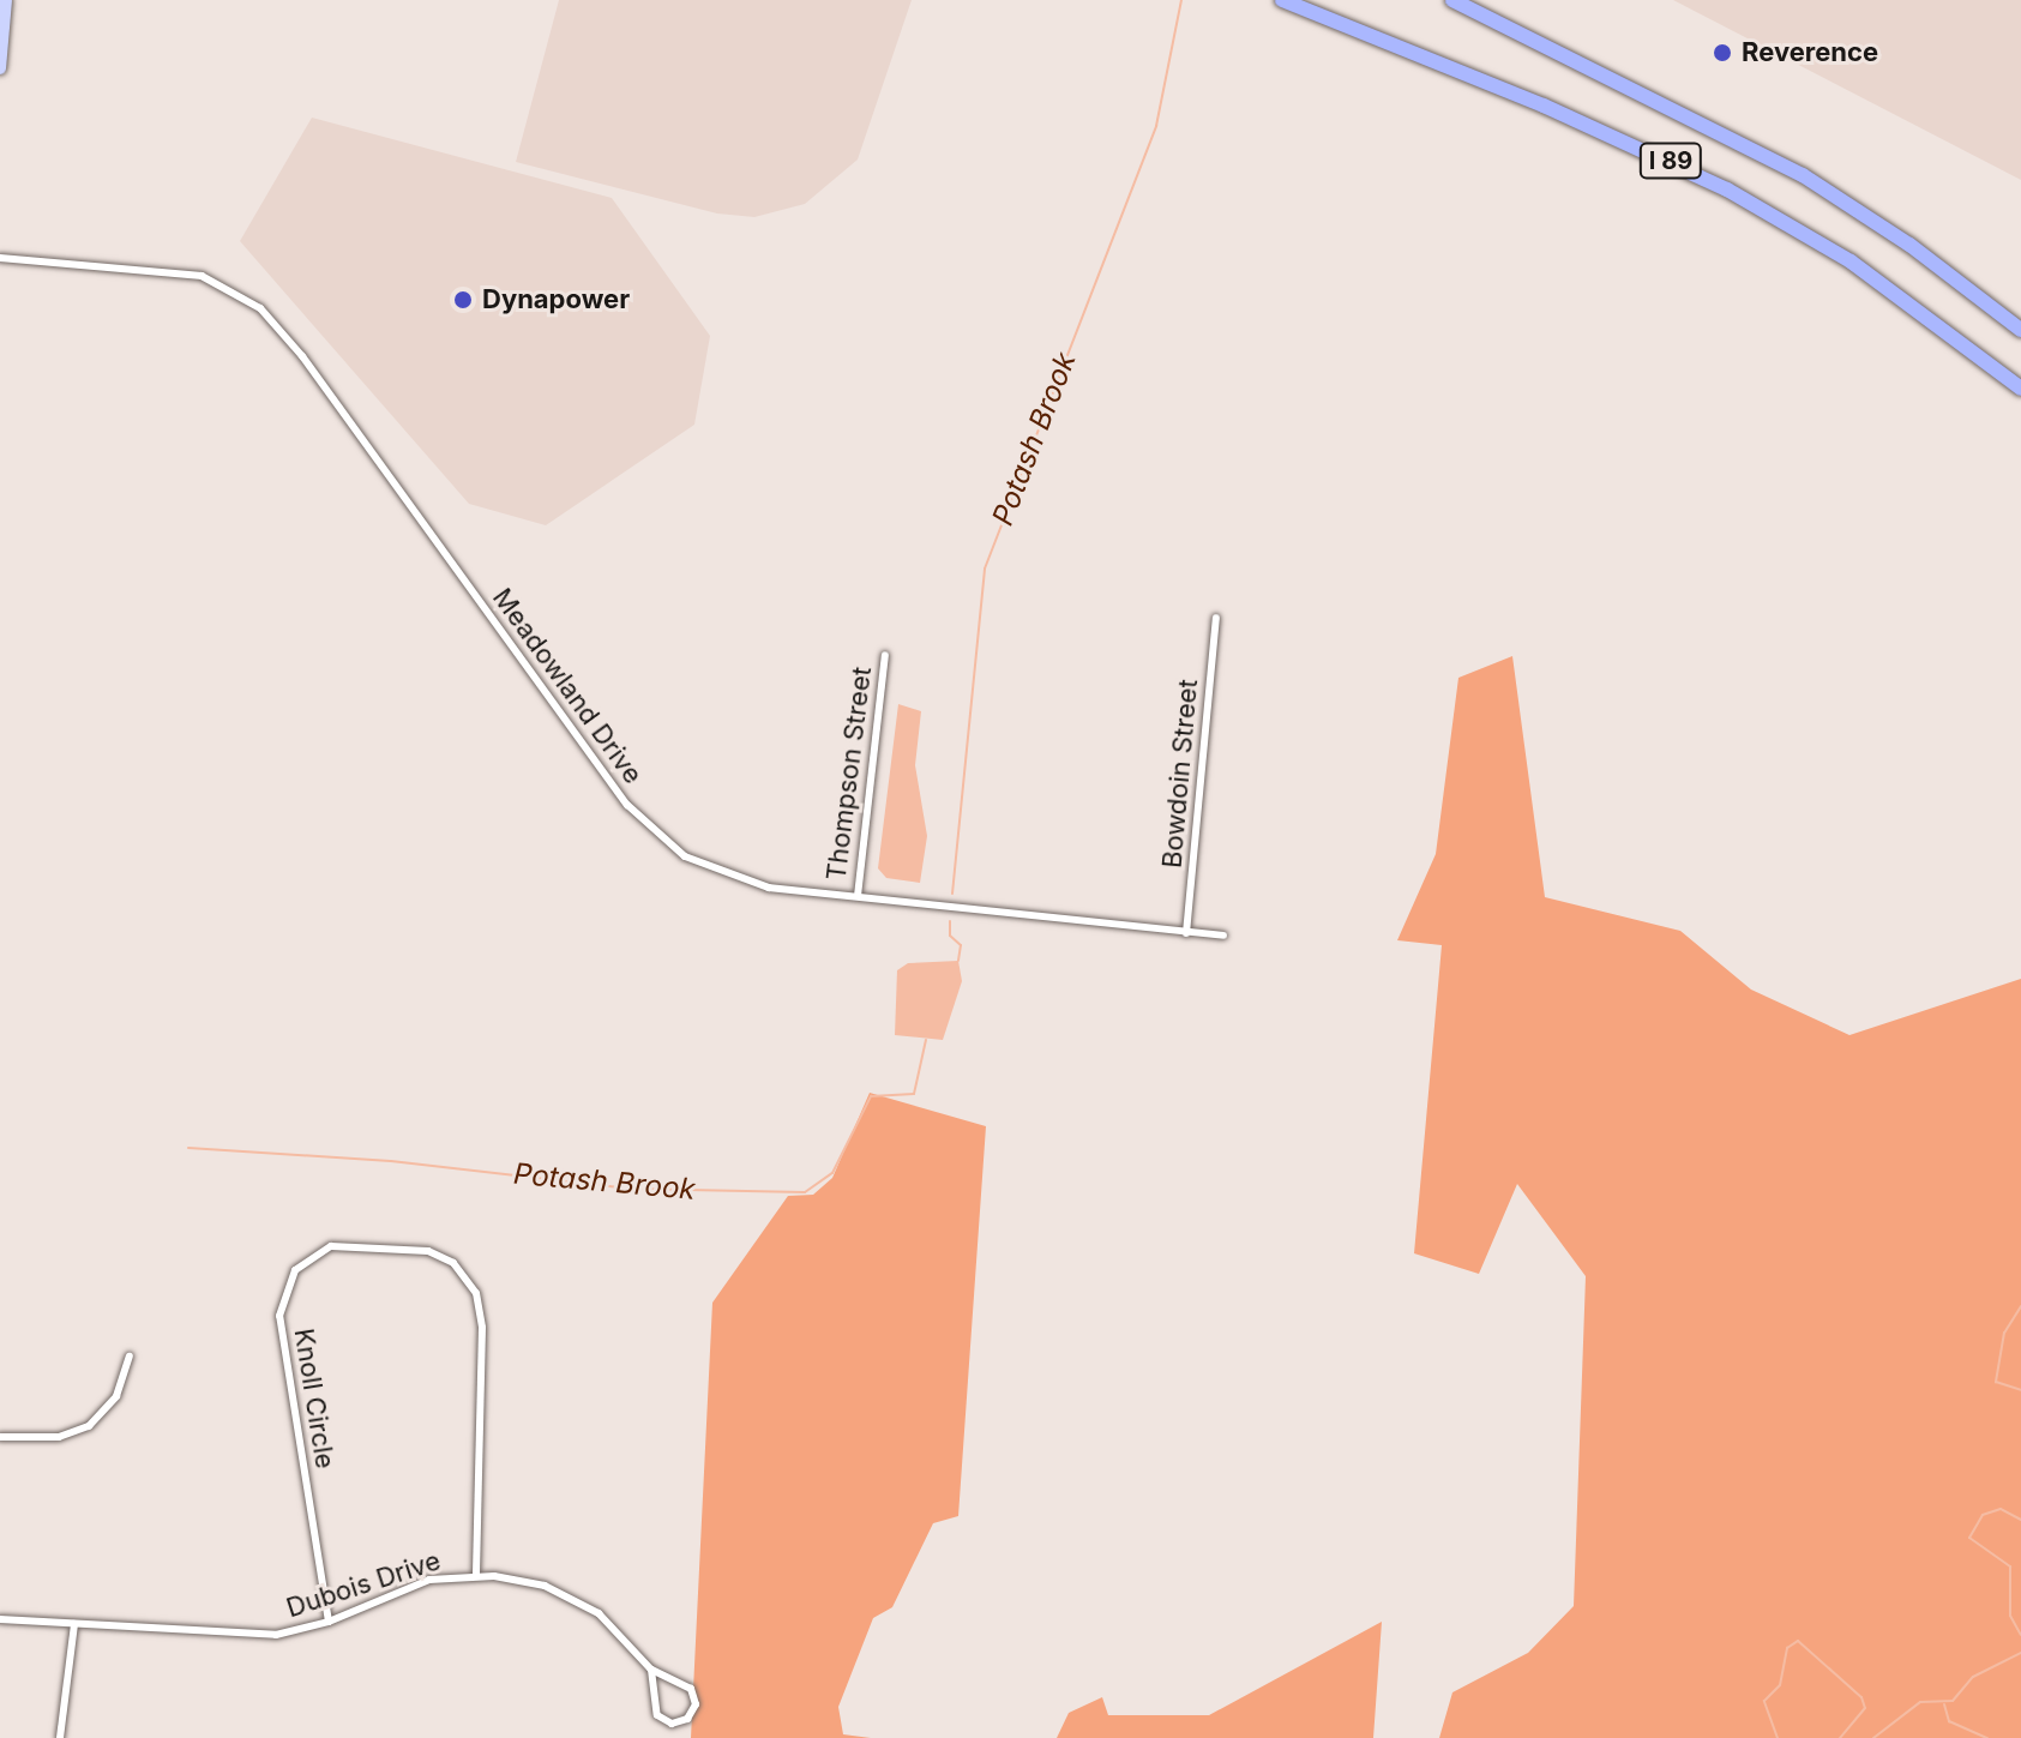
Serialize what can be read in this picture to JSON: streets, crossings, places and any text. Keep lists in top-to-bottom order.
{
  "streets": {
    "highway": ["I 89"],
    "street": [
      "Meadowland Drive",
      "Thompson Street",
      "Bowdoin Street",
      "Knoll Circle",
      "Dubois Drive"
    ]
  },
  "crossings": [
    ["Meadowland Drive", "Thompson Street"],
    ["Meadowland Drive", "Bowdoin Street"],
    ["Knoll Circle", "Dubois Drive"]
  ],
  "water": ["Potash Brook"],
  "places": ["Reverence", "Dynapower"]
}
